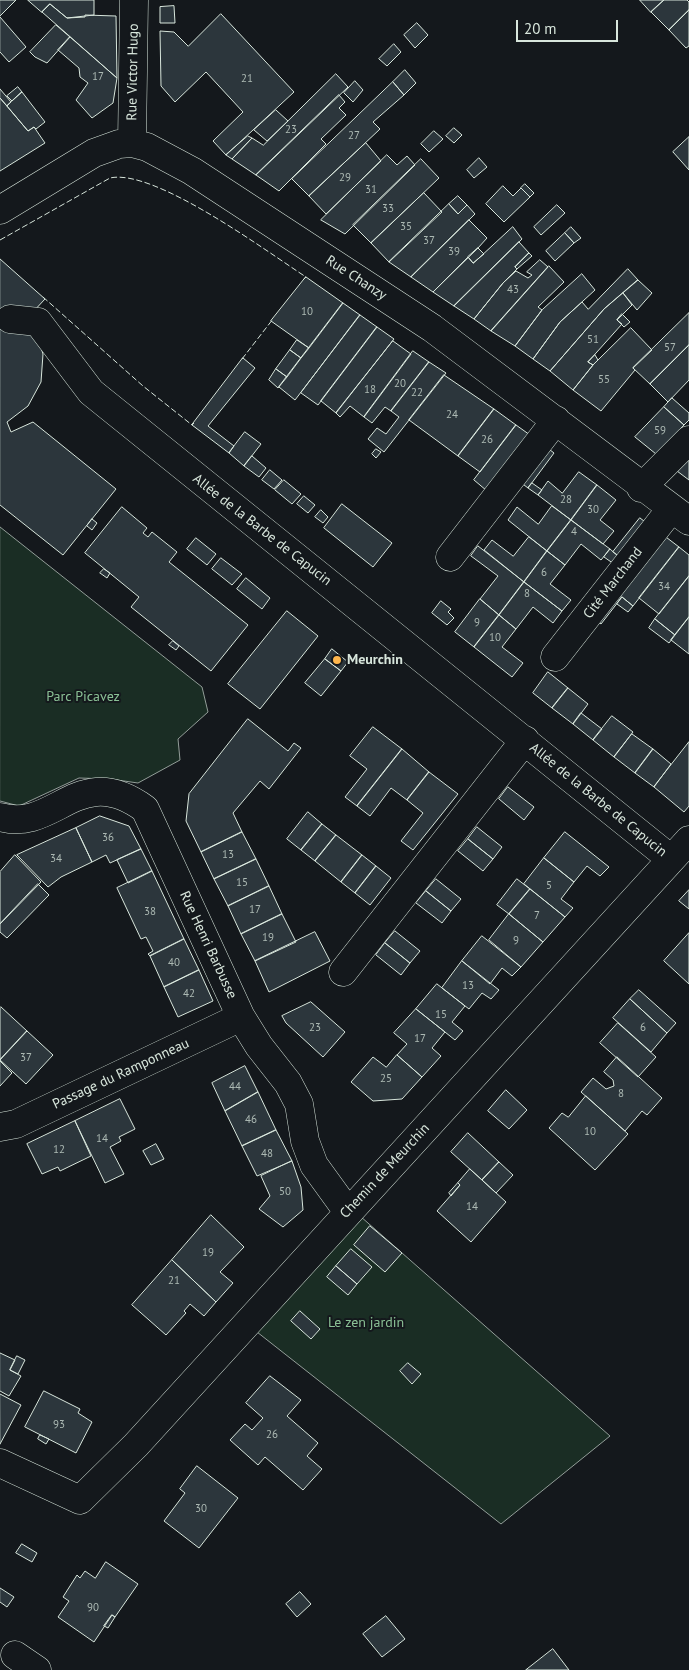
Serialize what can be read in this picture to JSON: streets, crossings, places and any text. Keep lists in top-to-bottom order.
{
  "streets": {
    "street": [
      "Rue Victor Hugo",
      "Rue Chanzy",
      "Allée de la Barbe de Capucin",
      "Cité Marchand",
      "Rue Henri Barbusse",
      "Passage du Ramponneau",
      "Chemin de Meurchin"
    ]
  },
  "crossings": [
    ["Rue Victor Hugo", "Rue Chanzy"],
    ["Rue Chanzy", "Cité Marchand"],
    ["Allée de la Barbe de Capucin", "Chemin de Meurchin"],
    ["Rue Henri Barbusse", "Passage du Ramponneau"],
    ["Rue Henri Barbusse", "Chemin de Meurchin"]
  ],
  "parks": ["Parc Picavez", "Le zen jardin"],
  "places": ["Meurchin"],
  "house_numbers": [
    "17",
    "21",
    "23",
    "27",
    "29",
    "31",
    "33",
    "35",
    "37",
    "39",
    "43",
    "10",
    "51",
    "57",
    "55",
    "20",
    "18",
    "22",
    "24",
    "59",
    "26",
    "28",
    "30",
    "4",
    "6",
    "34",
    "8",
    "9",
    "10",
    "36",
    "13",
    "34",
    "15",
    "5",
    "17",
    "38",
    "7",
    "19",
    "9",
    "40",
    "13",
    "42",
    "15",
    "23",
    "6",
    "17",
    "37",
    "25",
    "44",
    "8",
    "46",
    "10",
    "14",
    "12",
    "48",
    "50",
    "14",
    "19",
    "21",
    "93",
    "26",
    "30",
    "90"
  ],
  "scale_bar": "20 m"
}
